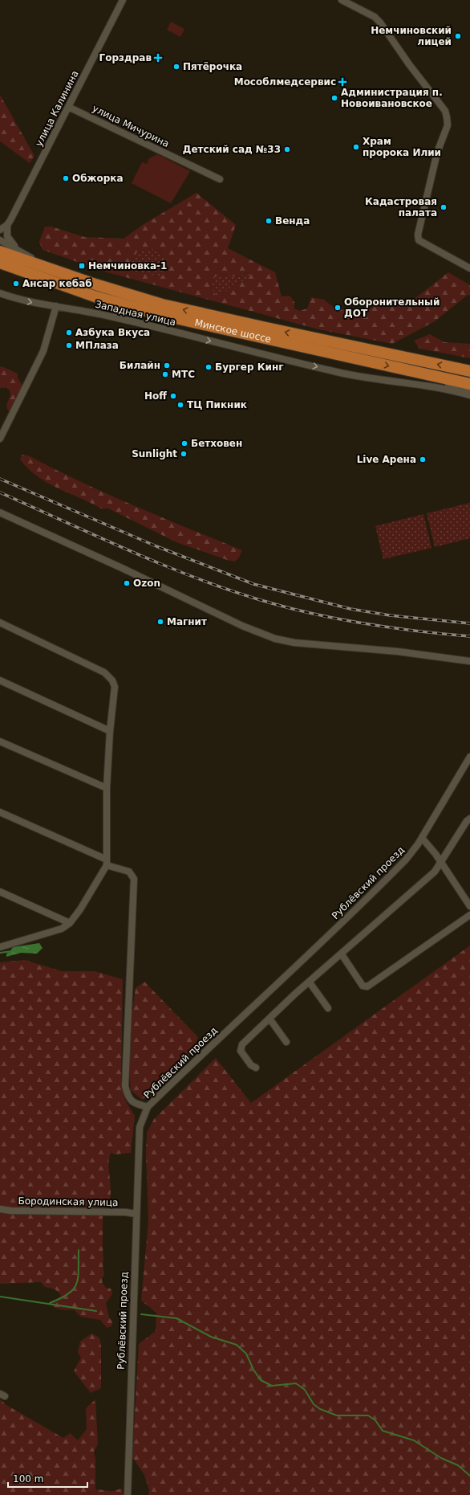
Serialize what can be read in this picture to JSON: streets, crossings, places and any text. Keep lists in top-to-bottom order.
{
  "streets": {
    "highway": ["Минское шоссе"],
    "street": [
      "улица Калинина",
      "улица Мичурина",
      "Западная улица",
      "Рублёвский проезд",
      "Бородинская улица"
    ]
  },
  "crossings": [
    ["улица Калинина", "улица Мичурина"],
    ["Рублёвский проезд", "Бородинская улица"]
  ],
  "one_way": ["Западная улица"],
  "places": {
    "other": [
      "Немчиновский лицей",
      "Пятёрочка",
      "Администрация п. Новоивановское",
      "Храм пророка Илии",
      "Детский сад №33",
      "Обжорка",
      "Кадастровая палата",
      "Венда",
      "Ансар кебаб",
      "Оборонительный ДОТ",
      "Азбука Вкуса",
      "МПлаза",
      "Билайн",
      "Бургер Кинг",
      "МТС",
      "Hoff",
      "ТЦ Пикник",
      "Бетховен",
      "Sunlight",
      "Live Арена",
      "Ozon",
      "Магнит"
    ],
    "health": ["Горздрав", "Мособлмедсервис"],
    "transit": ["Немчиновка-1"]
  },
  "scale_bar": "100 m"
}
